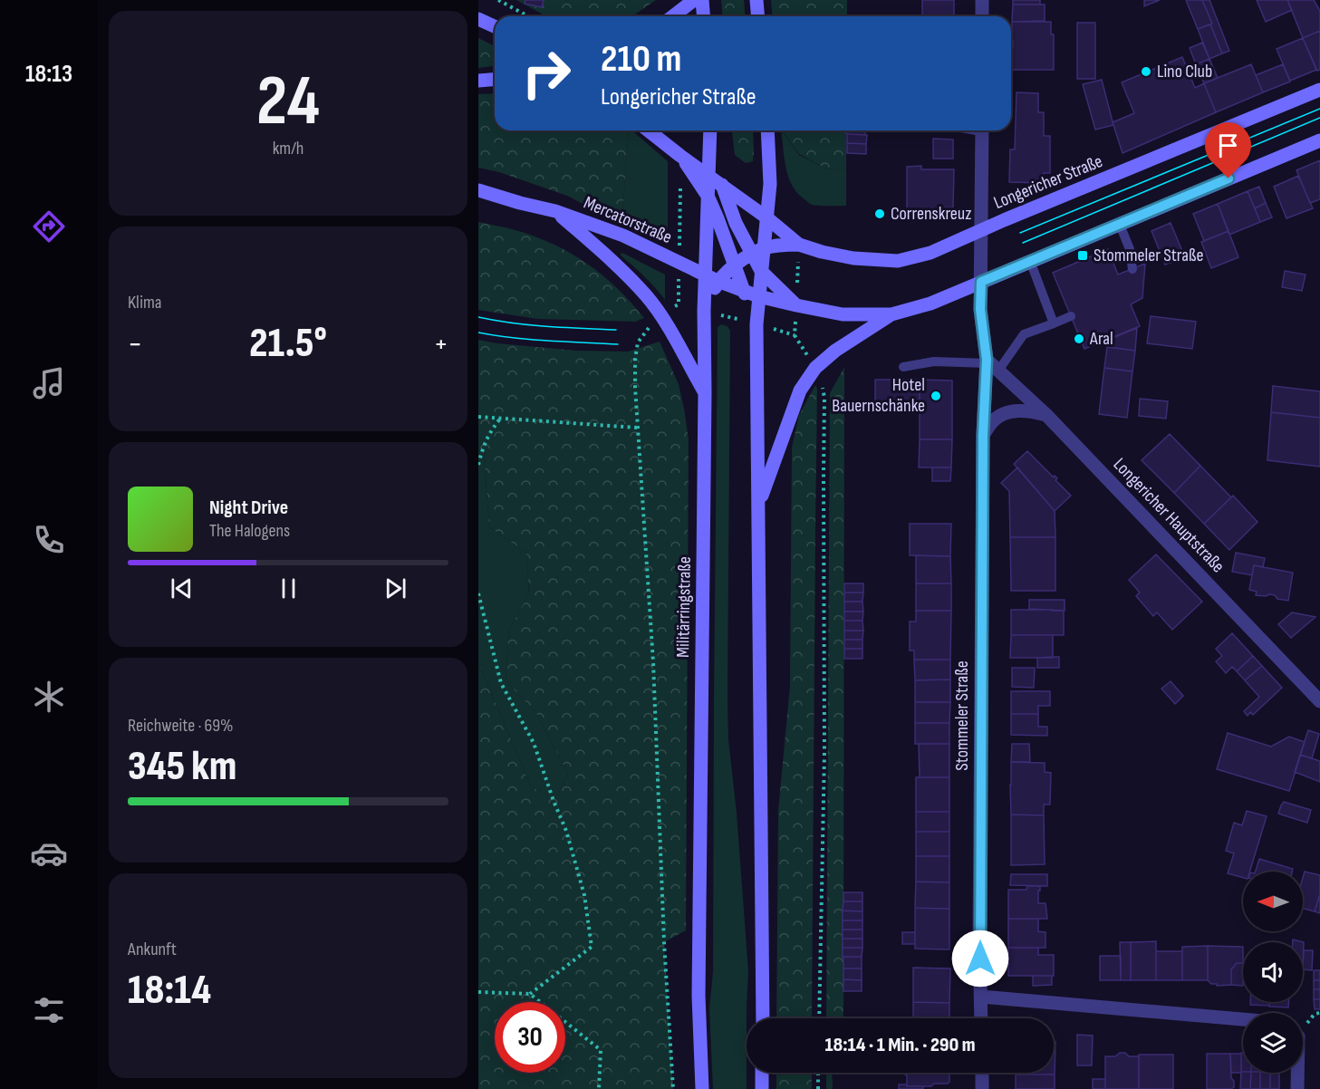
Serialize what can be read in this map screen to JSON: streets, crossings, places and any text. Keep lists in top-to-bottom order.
{
  "streets": {
    "main road": ["Longericher Straße", "Mercatorstraße", "Militärringstraße"],
    "street": ["Longericher Hauptstraße", "Stommeler Straße"]
  },
  "crossings": [
    ["Longericher Straße", "Militärringstraße"],
    ["Longericher Straße", "Stommeler Straße"],
    ["Mercatorstraße", "Militärringstraße"],
    ["Longericher Hauptstraße", "Stommeler Straße"]
  ],
  "places": {
    "other": [
      "Lino Club",
      "Correnskreuz",
      "Aral",
      "Hotel Bauernschänke"
    ],
    "transit": ["Stommeler Straße"]
  },
  "north": "left",
  "page": {
    "tabs": "18:13",
    "tile": [
      ["24", "km/h"],
      "Klima",
      ["Reichweite · 69%", "345 km"],
      ["Ankunft", "18:14"]
    ],
    "turn": ["210 m", "Longericher Straße"],
    "heat": ["−", "21.5°", "+"],
    "song": ["Night Drive", "The Halogens"],
    "limit": "30",
    "trip": "18:14 · 1 Min. · 290 m"
  }
}
